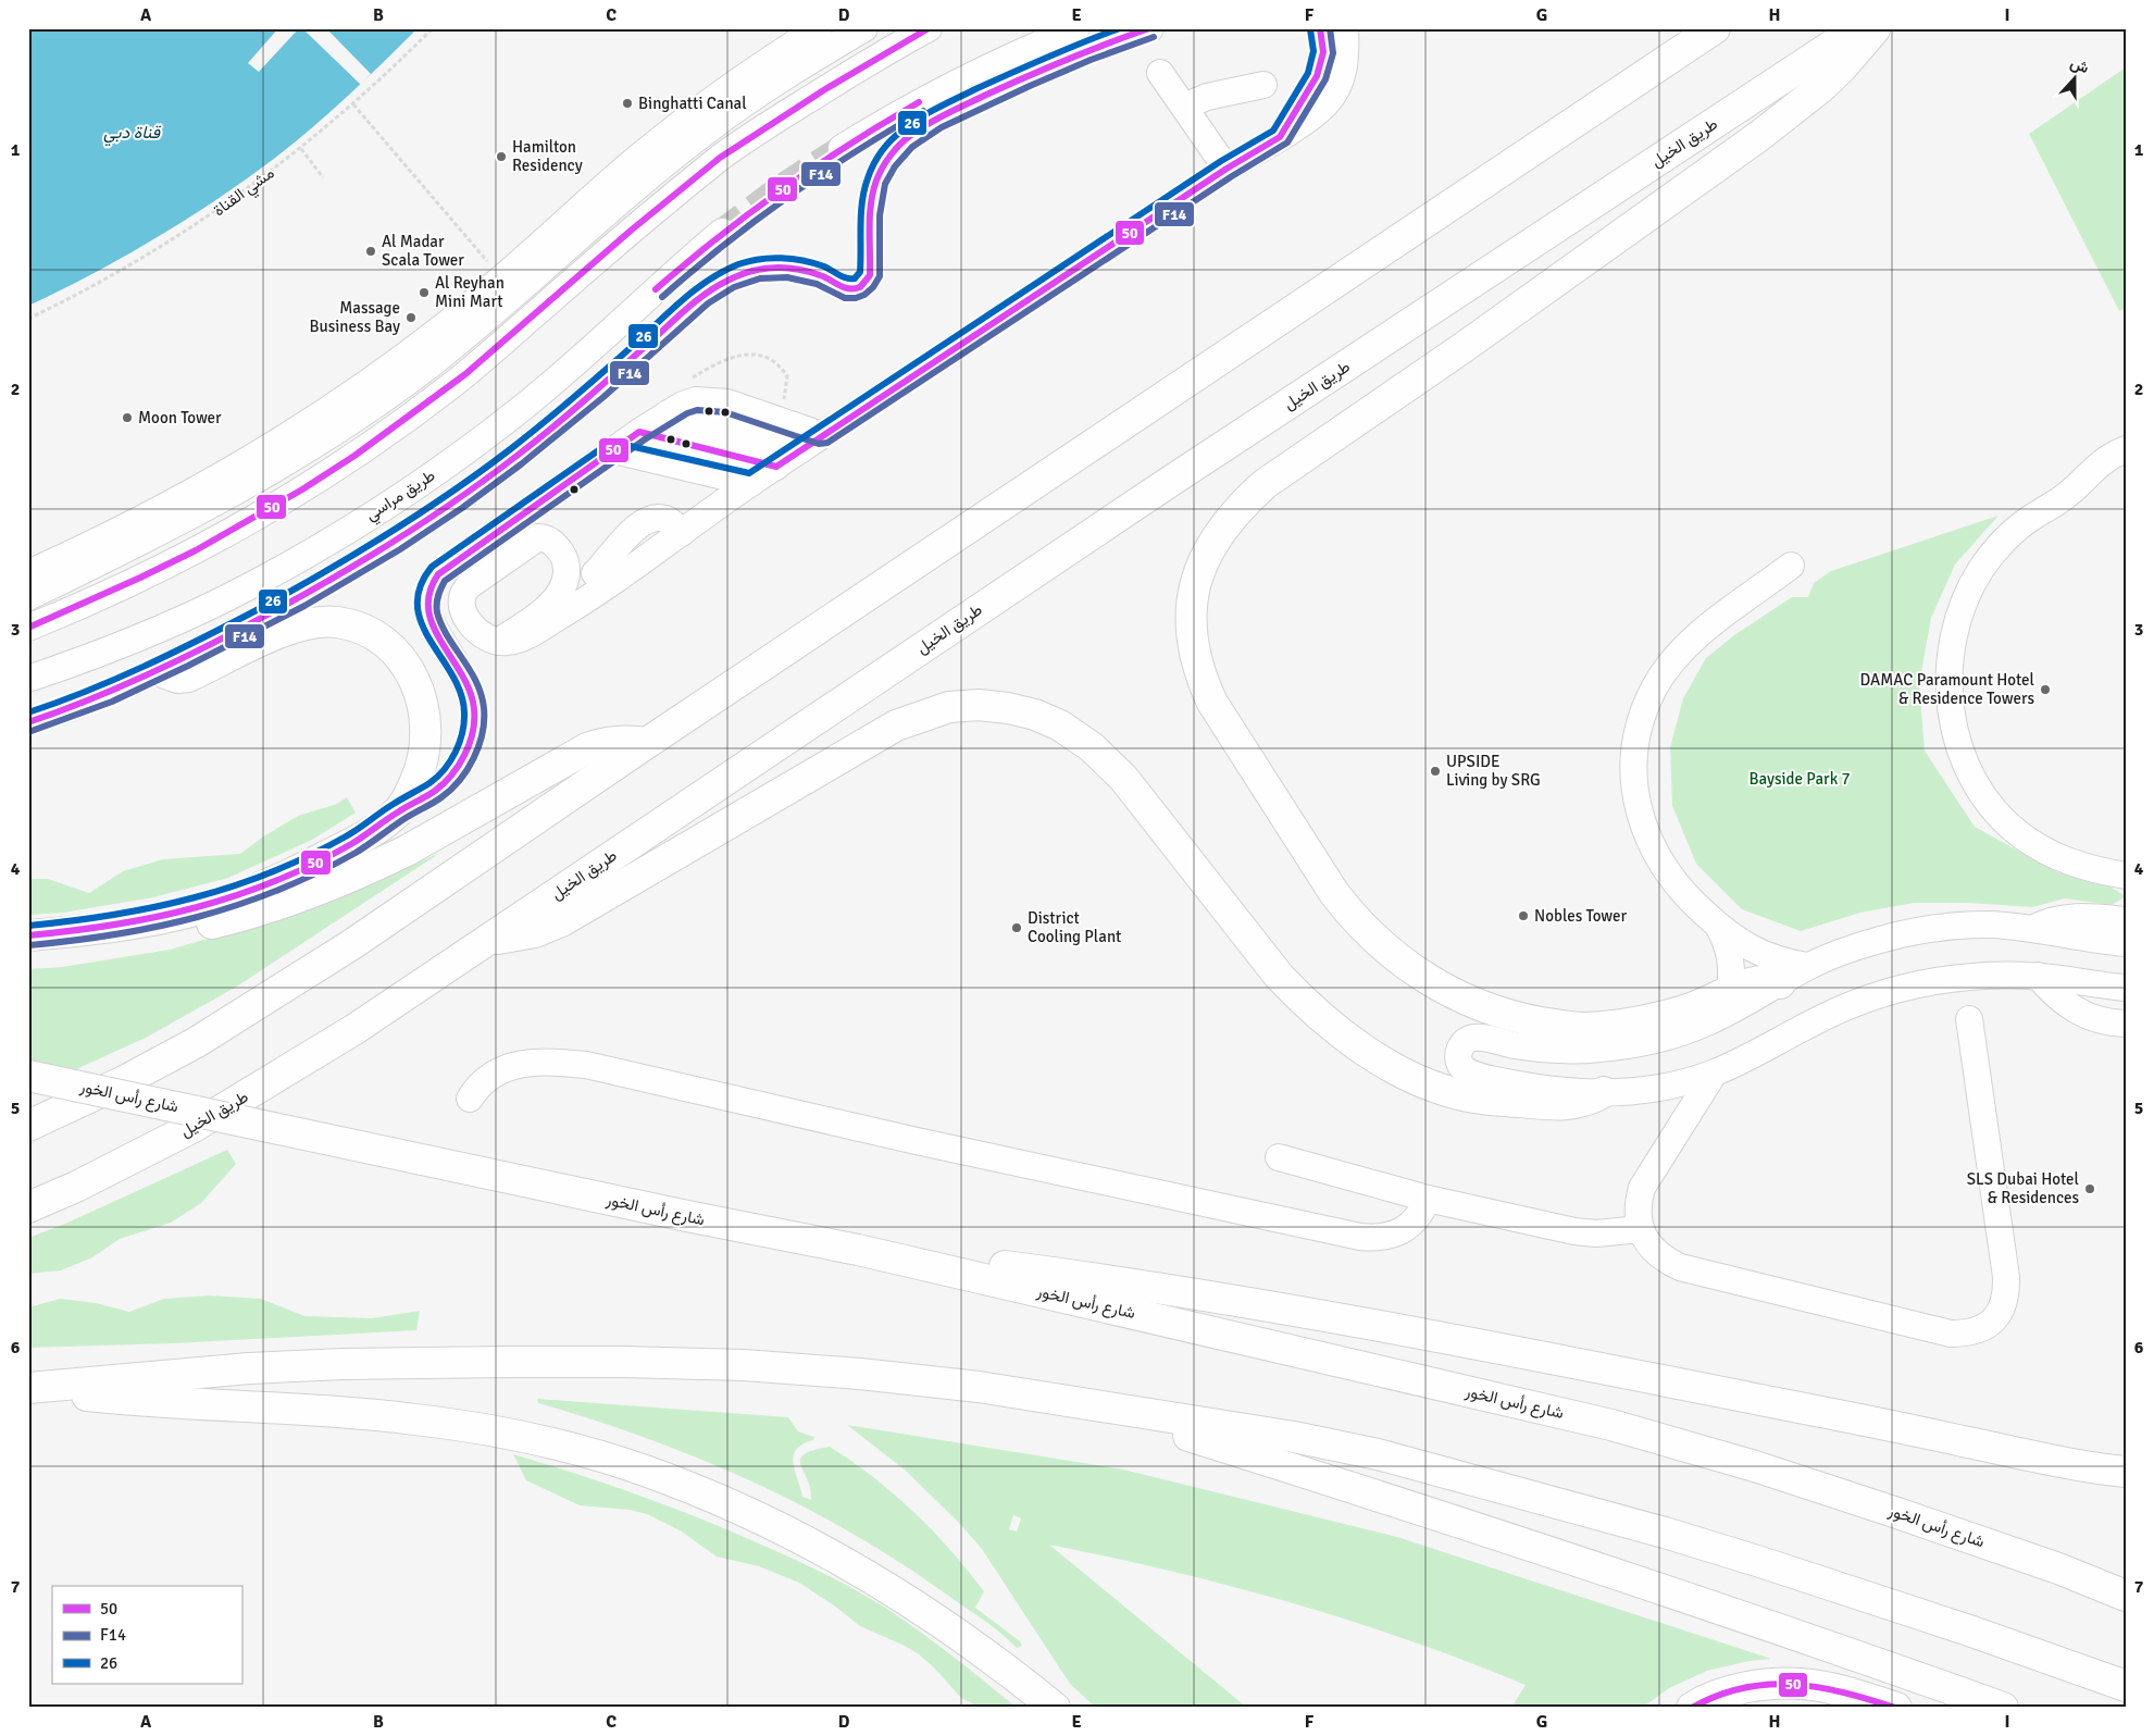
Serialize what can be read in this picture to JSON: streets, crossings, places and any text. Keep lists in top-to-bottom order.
{
  "streets": {
    "highway": ["طريق الخيل", "شارع رأس الخور"],
    "street": ["طريق مراسي"],
    "path": ["مشي القناة"]
  },
  "water": ["قناة دبي"],
  "parks": ["Bayside Park 7"],
  "places": [
    "Binghatti Canal",
    "Hamilton Residency",
    "Al Madar Scala Tower",
    "Al Reyhan Mini Mart",
    "Massage Business Bay",
    "Moon Tower",
    "DAMAC Paramount Hotel & Residence Towers",
    "UPSIDE Living by SRG",
    "Nobles Tower",
    "District Cooling Plant",
    "SLS Dubai Hotel & Residences"
  ],
  "lines": ["transit line 50", "transit line F14", "transit line 26"],
  "legend": ["50", "F14", "26"],
  "north": "top",
  "grid": {
    "columns": [
      "A",
      "B",
      "C",
      "D",
      "E",
      "F",
      "G",
      "H",
      "I"
    ],
    "rows": [
      "1",
      "2",
      "3",
      "4",
      "5",
      "6",
      "7"
    ]
  }
}
